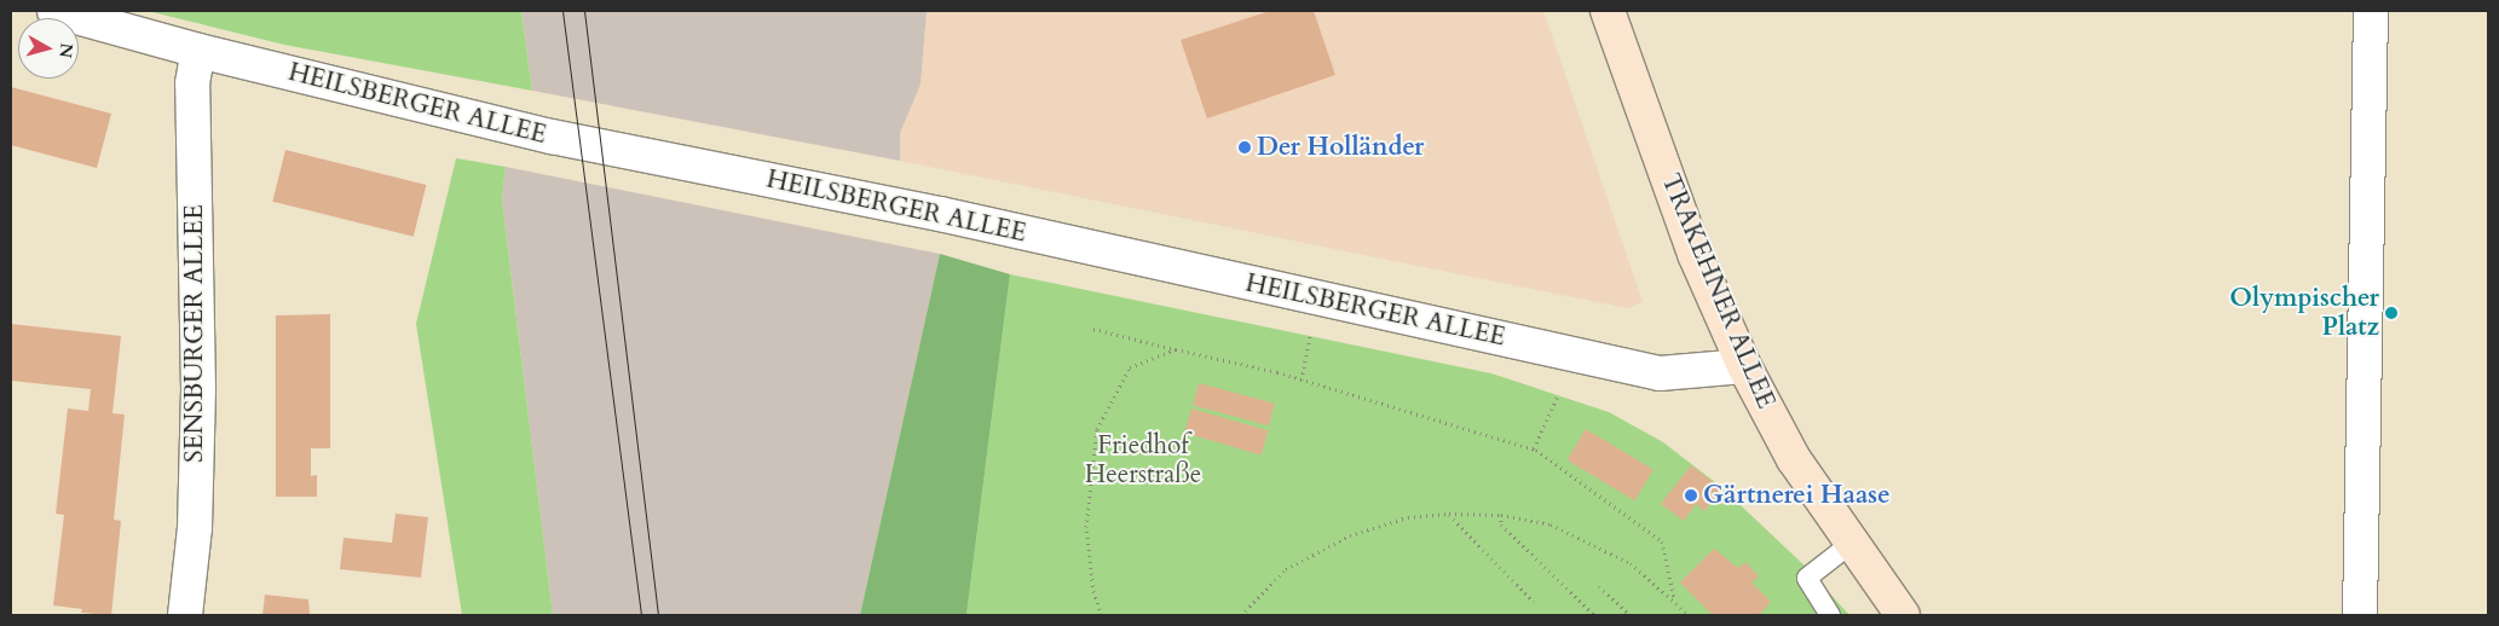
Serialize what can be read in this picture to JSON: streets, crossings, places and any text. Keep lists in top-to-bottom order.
{
  "streets": {
    "main road": ["TRAKEHNER ALLEE"],
    "street": ["HEILSBERGER ALLEE", "SENSBURGER ALLEE"]
  },
  "crossings": [
    ["HEILSBERGER ALLEE", "TRAKEHNER ALLEE"],
    ["HEILSBERGER ALLEE", "SENSBURGER ALLEE"]
  ],
  "parks": ["Friedhof Heerstraße"],
  "places": ["Der Holländer", "Olympischer Platz", "Gärtnerei Haase"],
  "north": "right"
}
